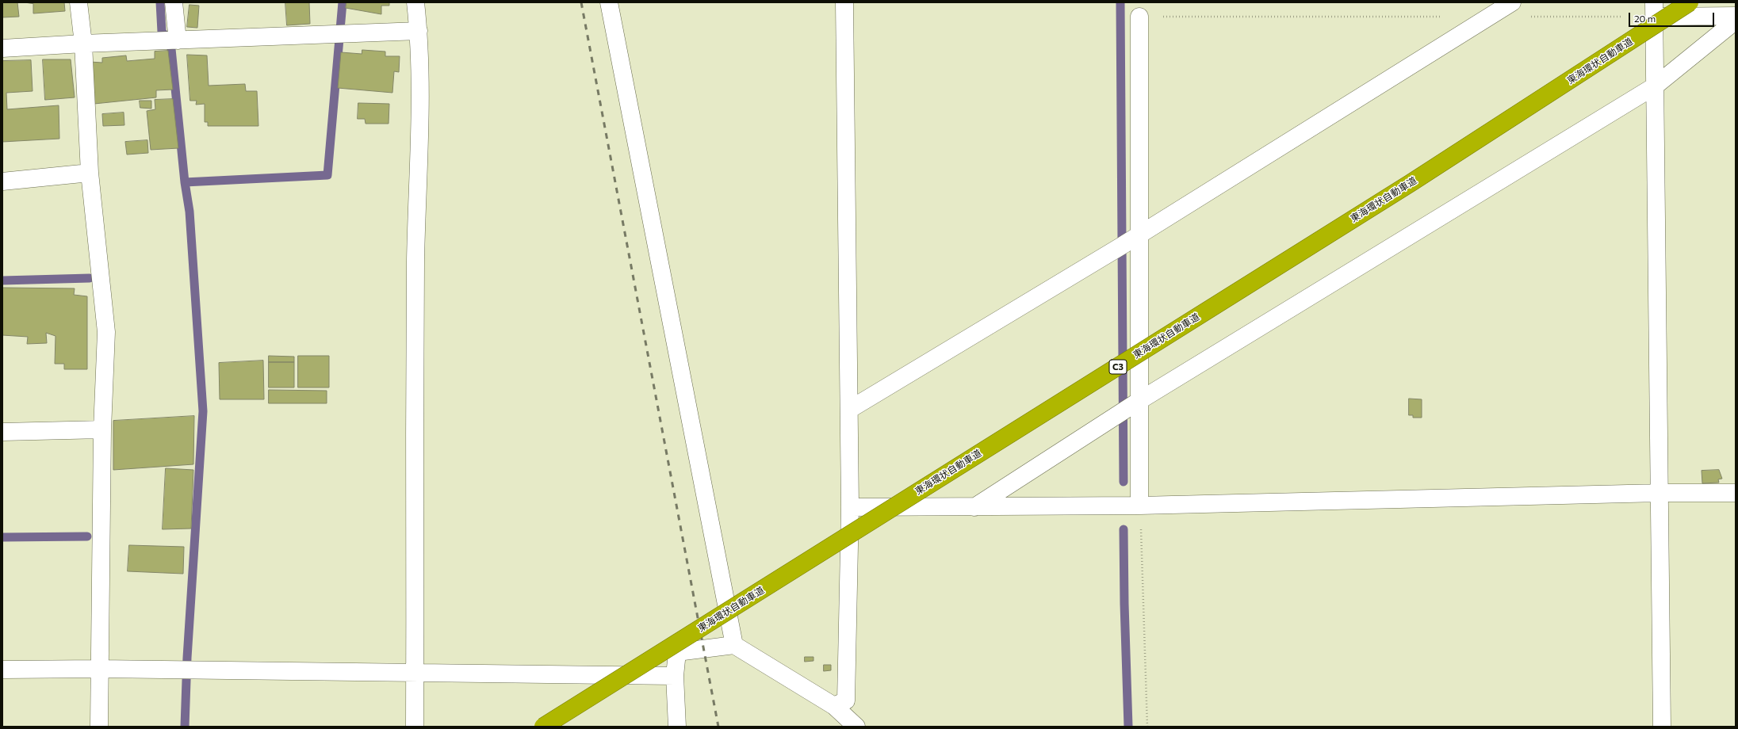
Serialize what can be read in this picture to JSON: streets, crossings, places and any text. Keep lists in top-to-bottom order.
{
  "streets": {
    "highway": ["東海環状自動車道", "C3"]
  },
  "scale_bar": "20 m"
}
